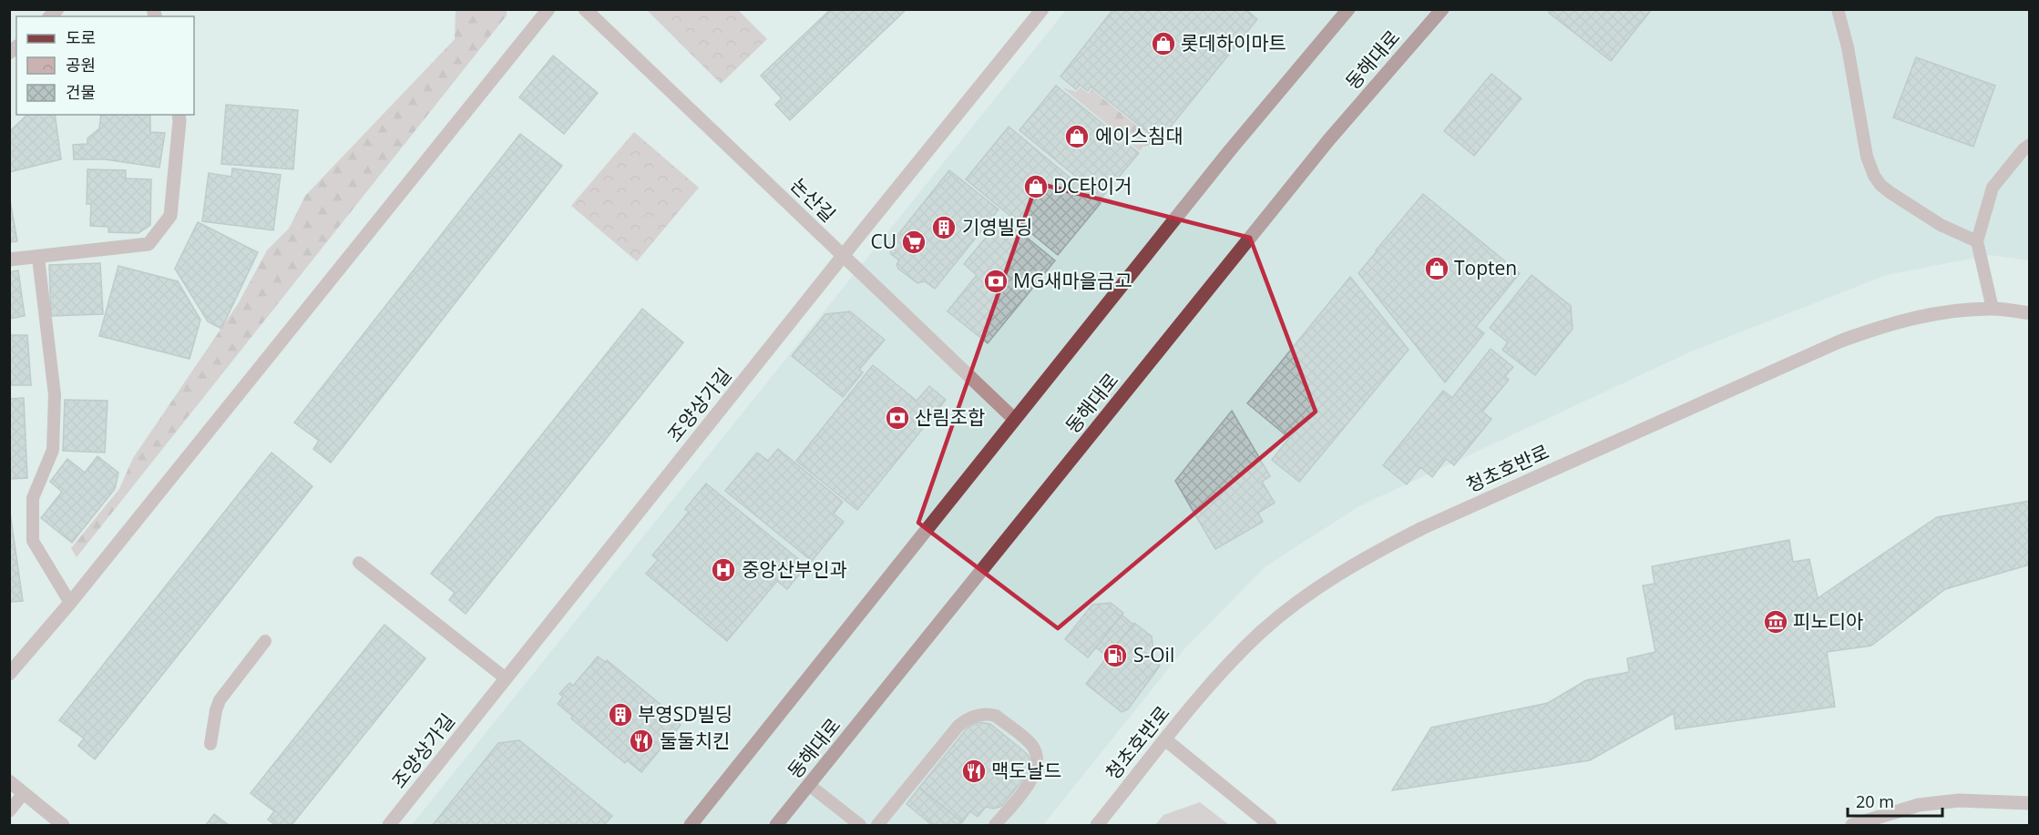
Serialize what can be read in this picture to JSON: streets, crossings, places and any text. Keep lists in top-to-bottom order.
{
  "streets": {
    "main road": ["동해대로"],
    "street": ["논산길", "조양상가길", "청초호반로"]
  },
  "crossings": [
    ["논산길", "조양상가길"]
  ],
  "places": {
    "shop": [
      "롯데하이마트",
      "에이스침대",
      "DC타이거",
      "Topten"
    ],
    "building": ["기영빌딩", "부영SD빌딩"],
    "supermarket": ["CU"],
    "bank": ["MG새마을금고", "산림조합"],
    "hospital": ["중앙산부인과"],
    "museum": ["피노디아"],
    "fuel station": ["S-Oil"],
    "restaurant": ["둘둘치킨", "맥도날드"]
  },
  "legend": ["도로", "공원", "건물"],
  "scale_bar": "20 m"
}
